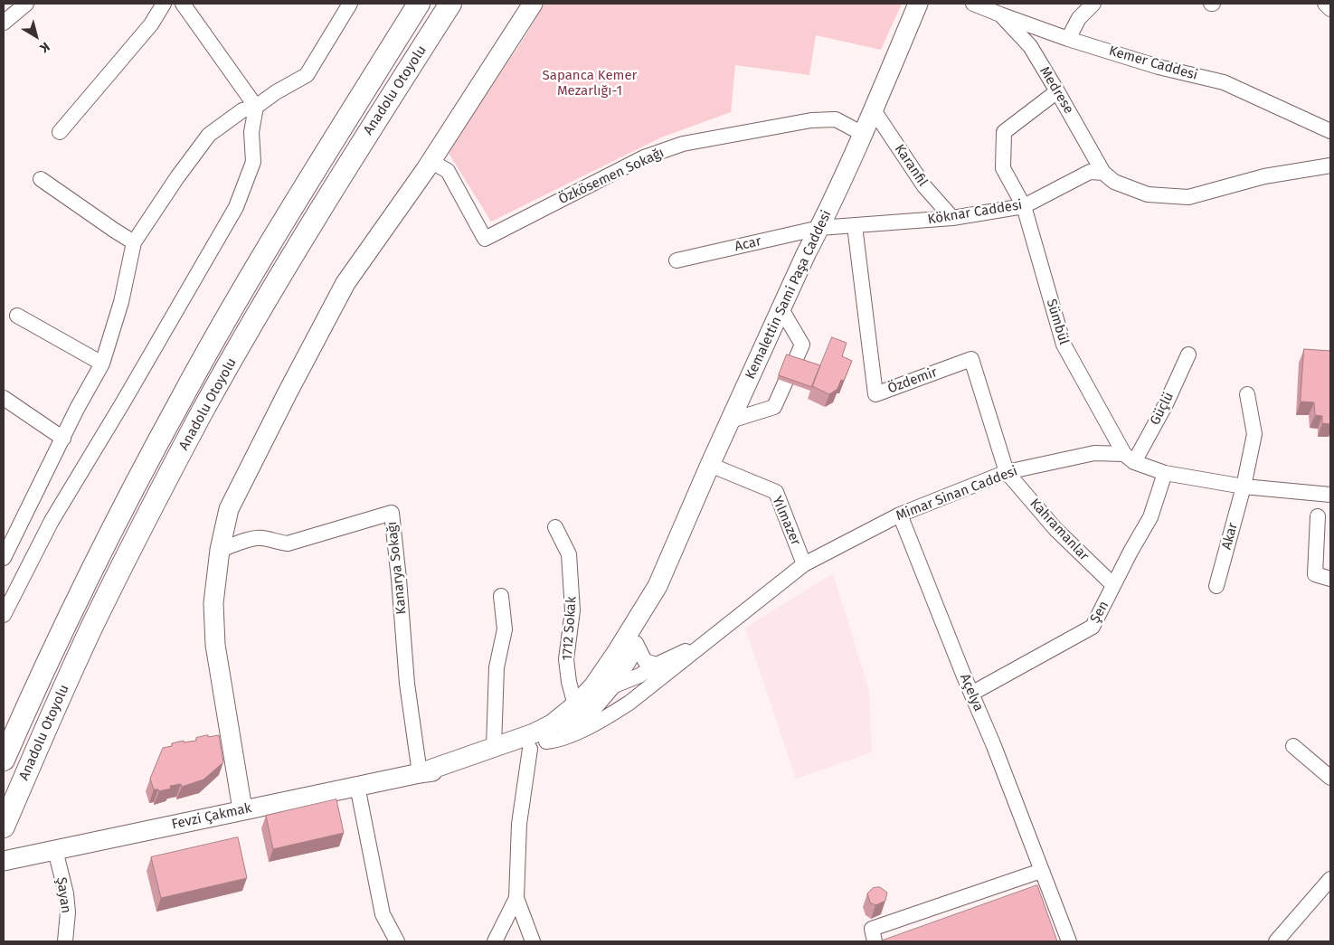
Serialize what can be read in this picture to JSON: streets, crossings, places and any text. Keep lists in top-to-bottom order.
{
  "streets": {
    "highway": ["Anadolu Otoyolu"],
    "main road": ["Kemalettin Sami Paşa Caddesi", "Fevzi Çakmak"],
    "street": [
      "Kemer Caddesi",
      "Medrese",
      "Karanfil",
      "Özkösemen Sokağı",
      "Köknar Caddesi",
      "Acar",
      "Sümbül",
      "Özdemir",
      "Güçlü",
      "Mimar Sinan Caddesi",
      "Yılmazer",
      "Kahramanlar",
      "Akar",
      "Kanarya Sokağı",
      "Şen",
      "1712 Sokak",
      "Açelya",
      "Şayan"
    ]
  },
  "crossings": [
    ["Kemer Caddesi", "Medrese"],
    ["Medrese", "Köknar Caddesi"],
    ["Medrese", "Sümbül"],
    ["Karanfil", "Köknar Caddesi"],
    ["Karanfil", "Kemalettin Sami Paşa Caddesi"],
    ["Özkösemen Sokağı", "Kemalettin Sami Paşa Caddesi"],
    ["Köknar Caddesi", "Acar"],
    ["Köknar Caddesi", "Kemalettin Sami Paşa Caddesi"],
    ["Köknar Caddesi", "Sümbül"],
    ["Köknar Caddesi", "Özdemir"],
    ["Acar", "Kemalettin Sami Paşa Caddesi"],
    ["Kemalettin Sami Paşa Caddesi", "Yılmazer"],
    ["Kemalettin Sami Paşa Caddesi", "Kanarya Sokağı"],
    ["Kemalettin Sami Paşa Caddesi", "1712 Sokak"],
    ["Kemalettin Sami Paşa Caddesi", "Fevzi Çakmak"],
    ["Sümbül", "Güçlü"],
    ["Sümbül", "Mimar Sinan Caddesi"],
    ["Özdemir", "Mimar Sinan Caddesi"],
    ["Özdemir", "Kahramanlar"],
    ["Güçlü", "Mimar Sinan Caddesi"],
    ["Mimar Sinan Caddesi", "Yılmazer"],
    ["Mimar Sinan Caddesi", "Kahramanlar"],
    ["Mimar Sinan Caddesi", "Akar"],
    ["Mimar Sinan Caddesi", "Şen"],
    ["Mimar Sinan Caddesi", "Açelya"],
    ["Kahramanlar", "Şen"],
    ["Kanarya Sokağı", "Fevzi Çakmak"],
    ["Şen", "Açelya"],
    ["Fevzi Çakmak", "Şayan"]
  ],
  "parks": ["Sapanca Kemer Mezarlığı-1"],
  "north": "bottom right"
}
